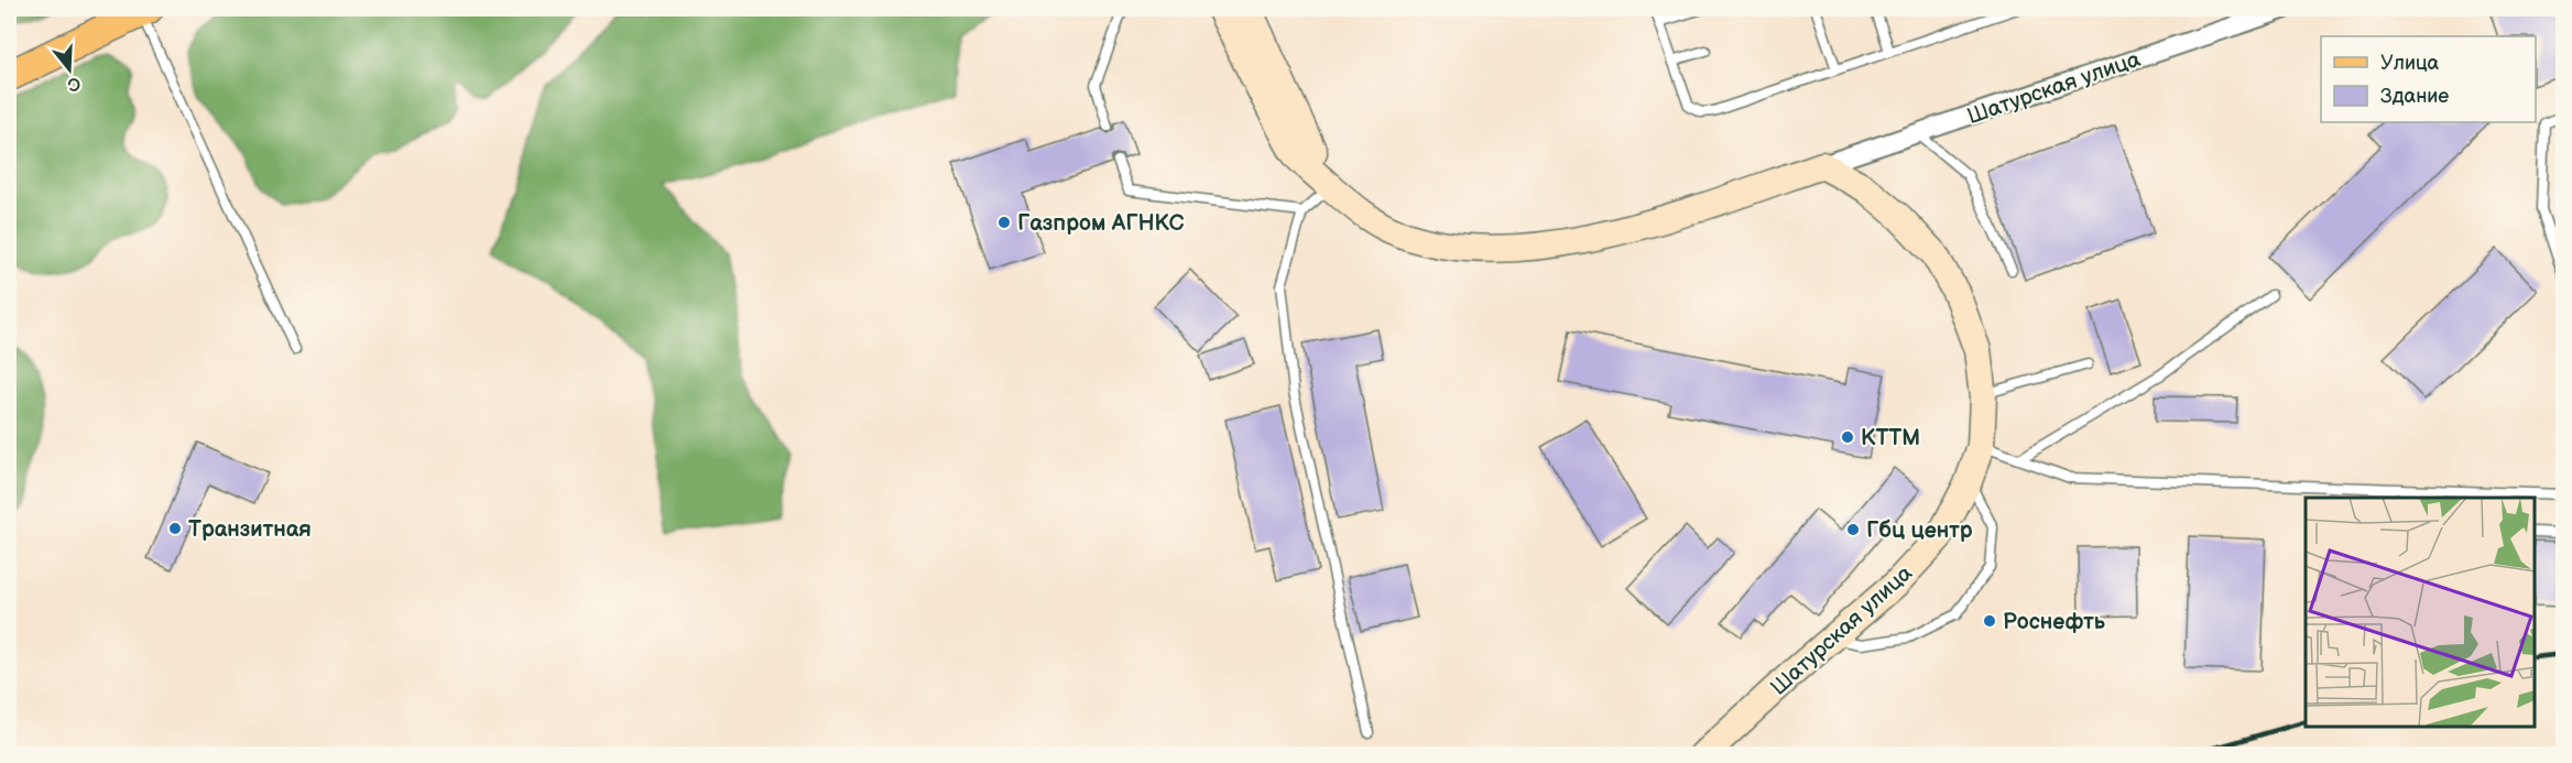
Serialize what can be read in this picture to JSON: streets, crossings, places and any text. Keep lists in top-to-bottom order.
{
  "streets": {
    "main road": ["Шатурская улица"]
  },
  "places": [
    "Газпром АГНКС",
    "КТТМ",
    "Транзитная",
    "Гбц центр",
    "Роснефть"
  ],
  "legend": ["Улица", "Здание"],
  "north": "bottom"
}
